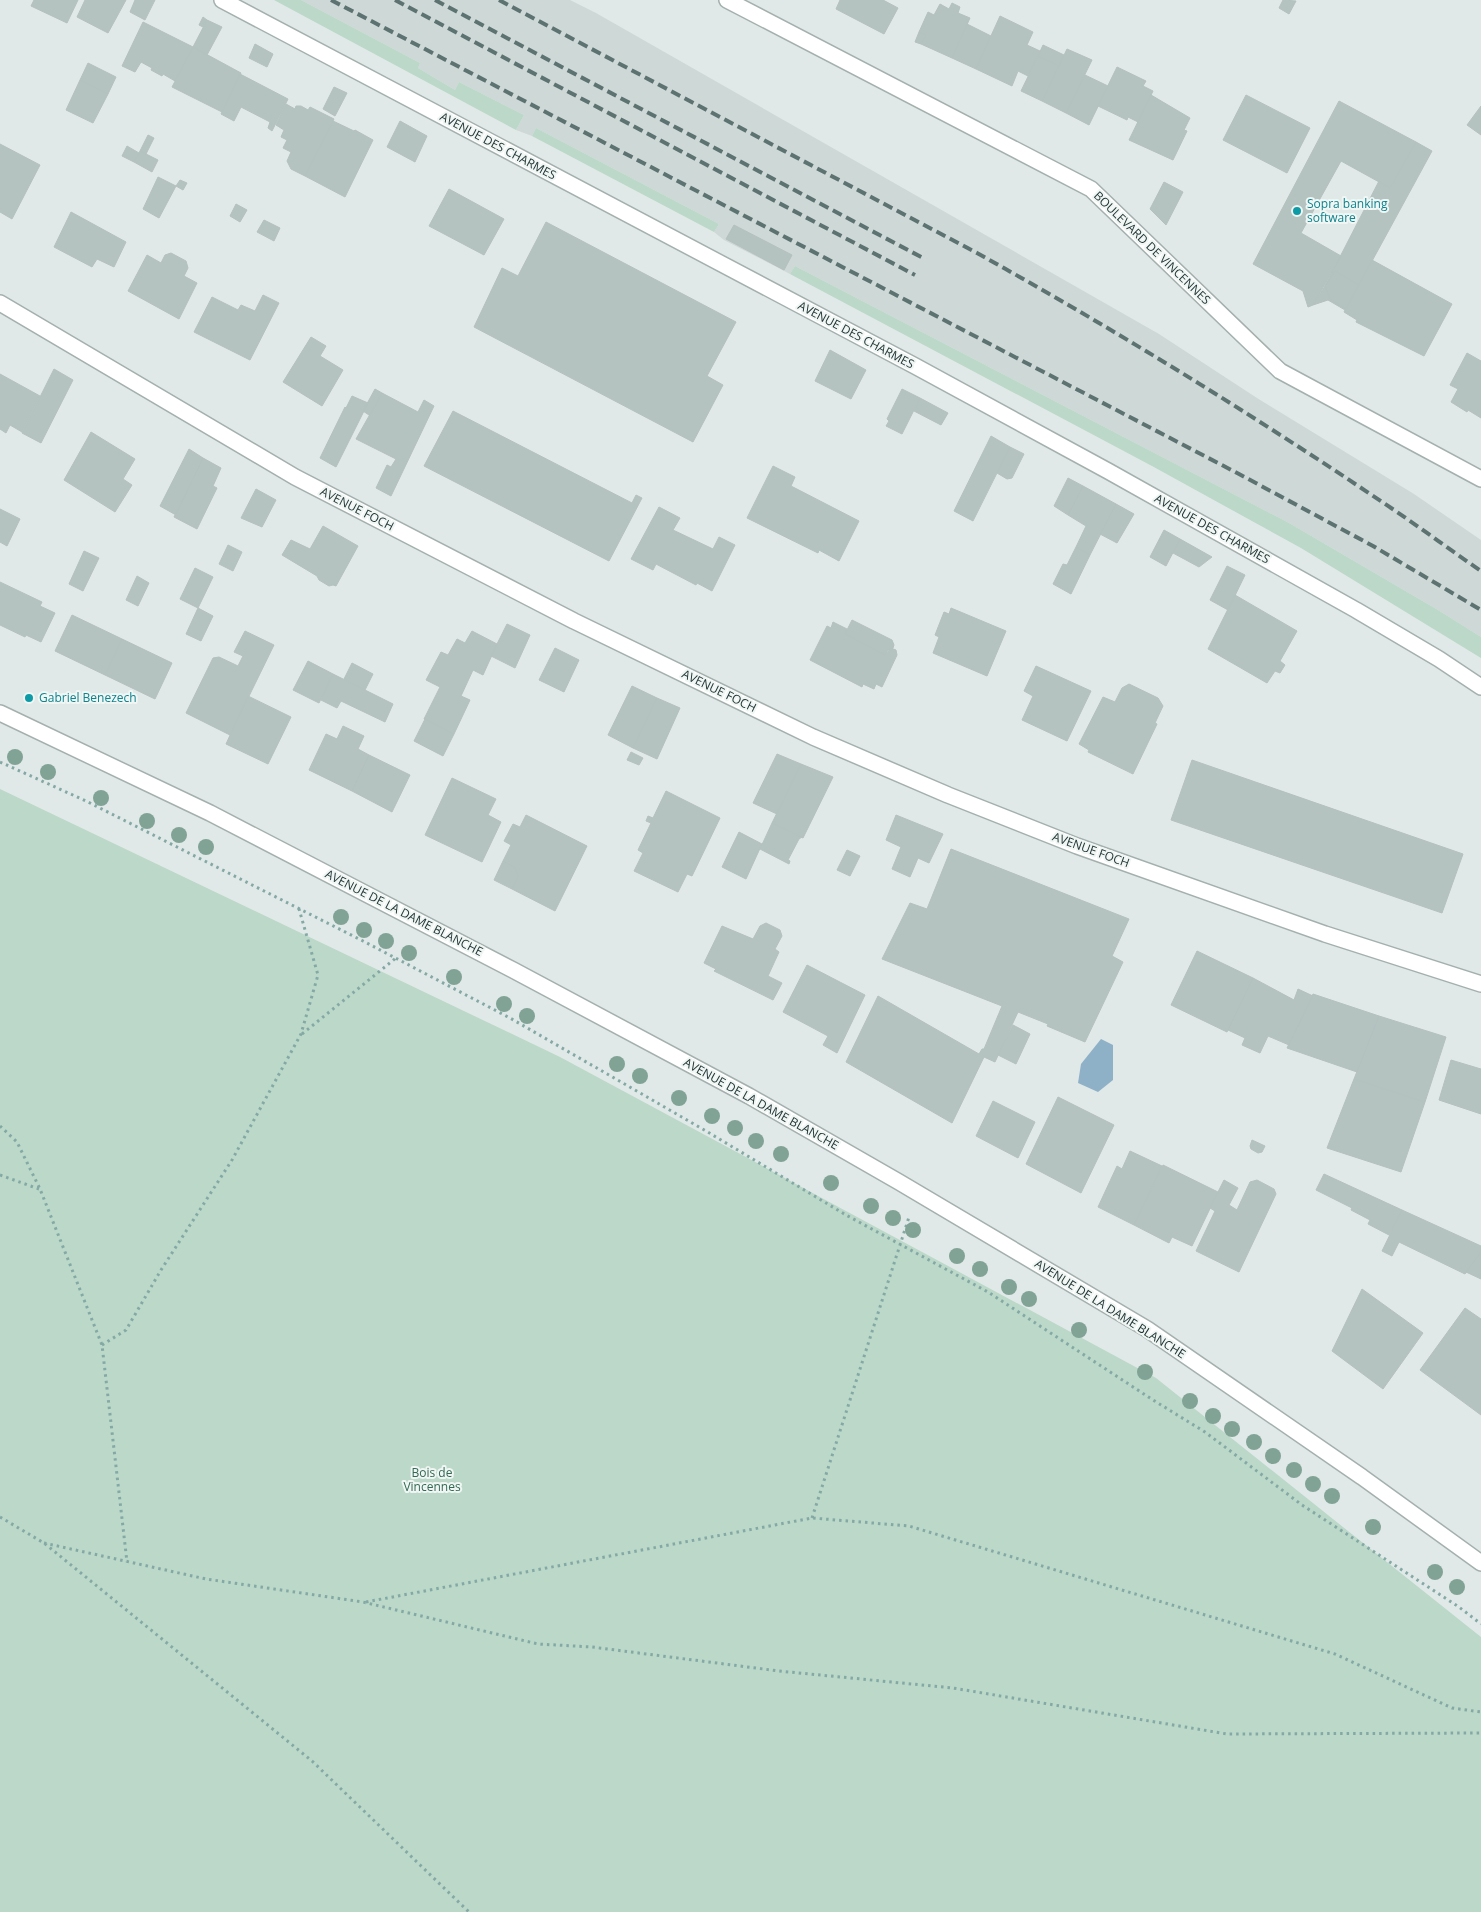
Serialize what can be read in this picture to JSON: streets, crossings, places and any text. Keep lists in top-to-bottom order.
{
  "streets": {
    "street": [
      "AVENUE DES CHARMES",
      "BOULEVARD DE VINCENNES",
      "AVENUE FOCH",
      "AVENUE DE LA DAME BLANCHE"
    ]
  },
  "parks": ["Bois de Vincennes"],
  "places": ["Sopra banking software", "Gabriel Benezech"]
}
